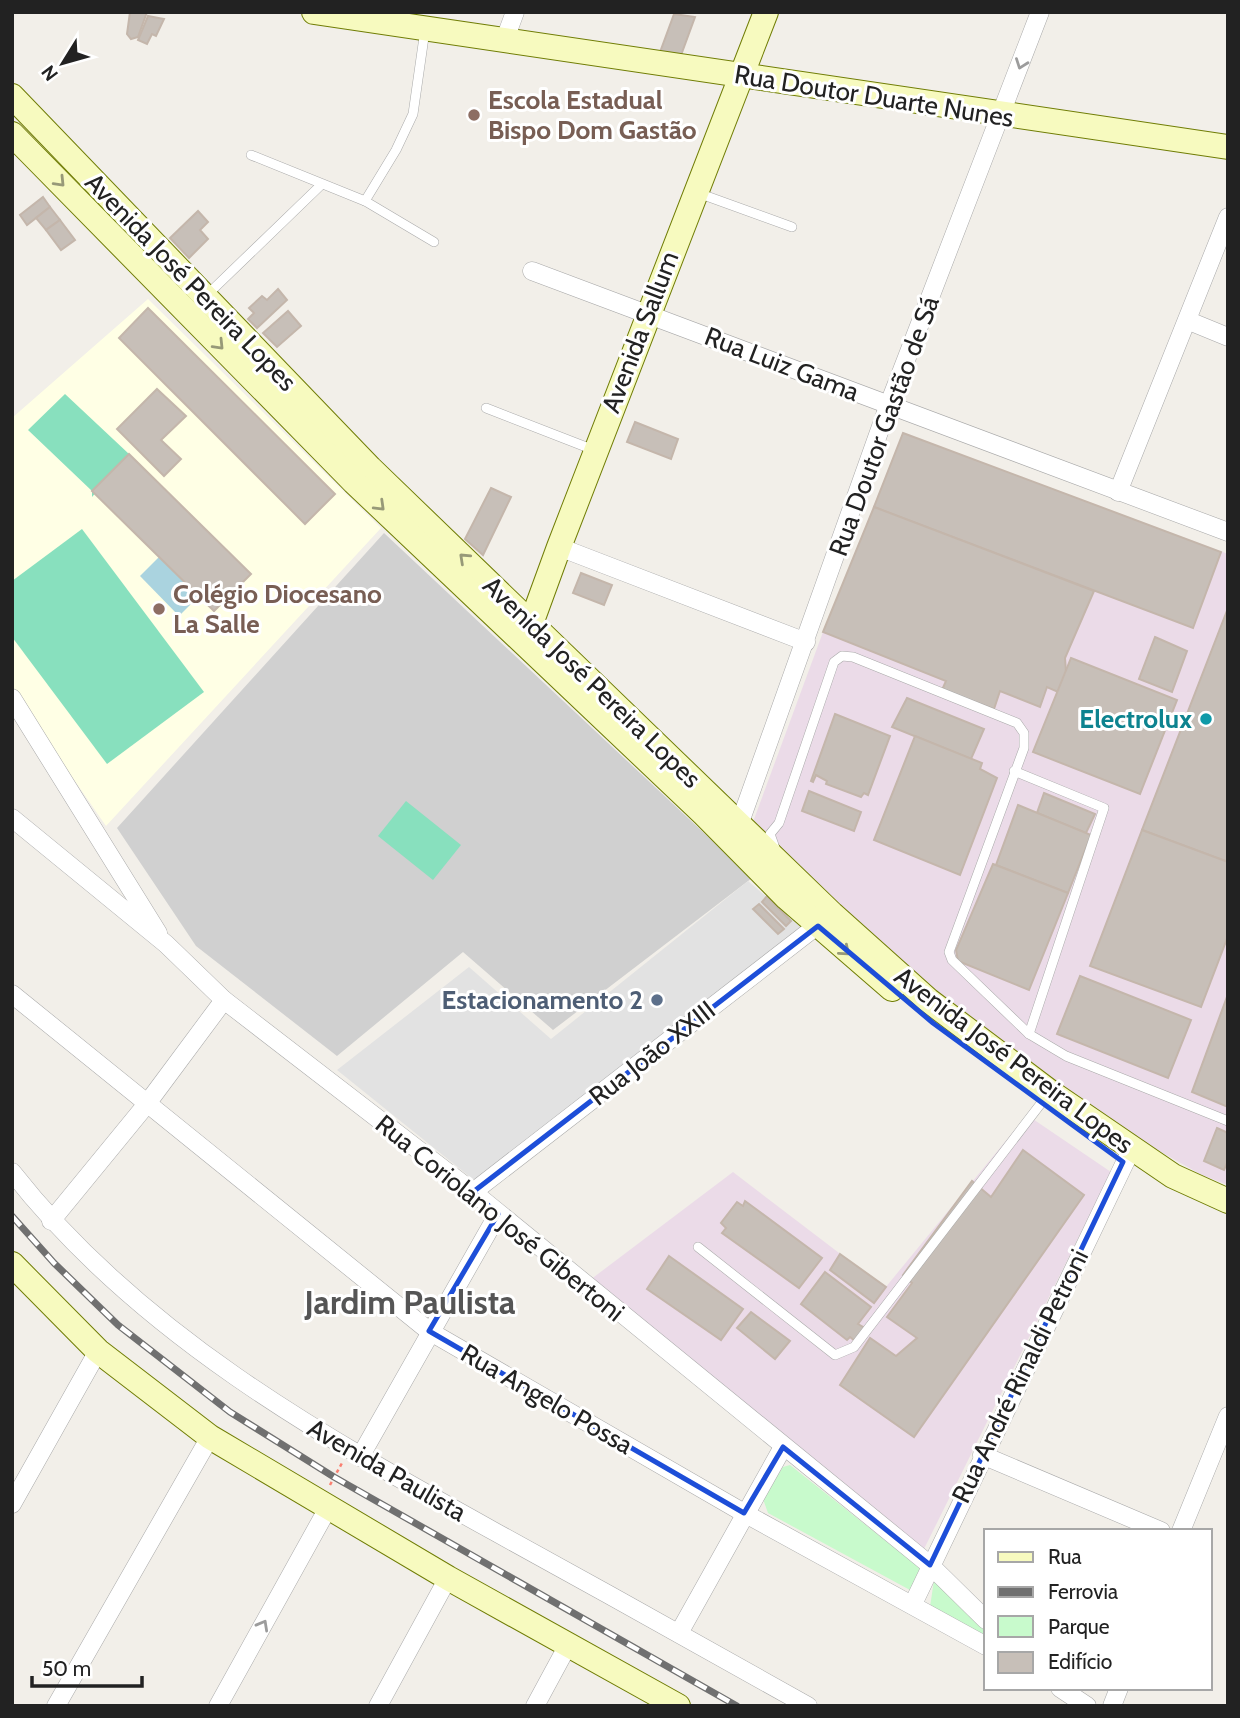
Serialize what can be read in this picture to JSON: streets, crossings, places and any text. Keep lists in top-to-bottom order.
{
  "streets": {
    "main road": ["Rua Doutor Duarte Nunes", "Avenida José Pereira Lopes", "Avenida Sallum"],
    "street": [
      "Rua Luiz Gama",
      "Rua Doutor Gastão de Sá",
      "Rua João XXIII",
      "Rua Coriolano José Gibertoni",
      "Rua André Rinaldi Petroni",
      "Rua Angelo Possa",
      "Avenida Paulista"
    ]
  },
  "crossings": [
    ["Rua Doutor Duarte Nunes", "Avenida Sallum"],
    ["Rua Doutor Duarte Nunes", "Rua Doutor Gastão de Sá"],
    ["Avenida José Pereira Lopes", "Avenida Sallum"],
    ["Avenida José Pereira Lopes", "Rua Doutor Gastão de Sá"],
    ["Avenida José Pereira Lopes", "Rua João XXIII"],
    ["Avenida José Pereira Lopes", "Rua André Rinaldi Petroni"],
    ["Avenida Sallum", "Rua Luiz Gama"],
    ["Rua Luiz Gama", "Rua Doutor Gastão de Sá"],
    ["Rua João XXIII", "Rua Coriolano José Gibertoni"],
    ["Rua Coriolano José Gibertoni", "Rua André Rinaldi Petroni"],
    ["Rua André Rinaldi Petroni", "Rua Angelo Possa"]
  ],
  "districts": ["Jardim Paulista"],
  "places": [
    "Escola Estadual Bispo Dom Gastão",
    "Colégio Diocesano La Salle",
    "Electrolux",
    "Estacionamento 2"
  ],
  "legend": [
    "Rua",
    "Ferrovia",
    "Parque",
    "Edifício"
  ],
  "scale_bar": "50 m",
  "north": "bottom left"
}
